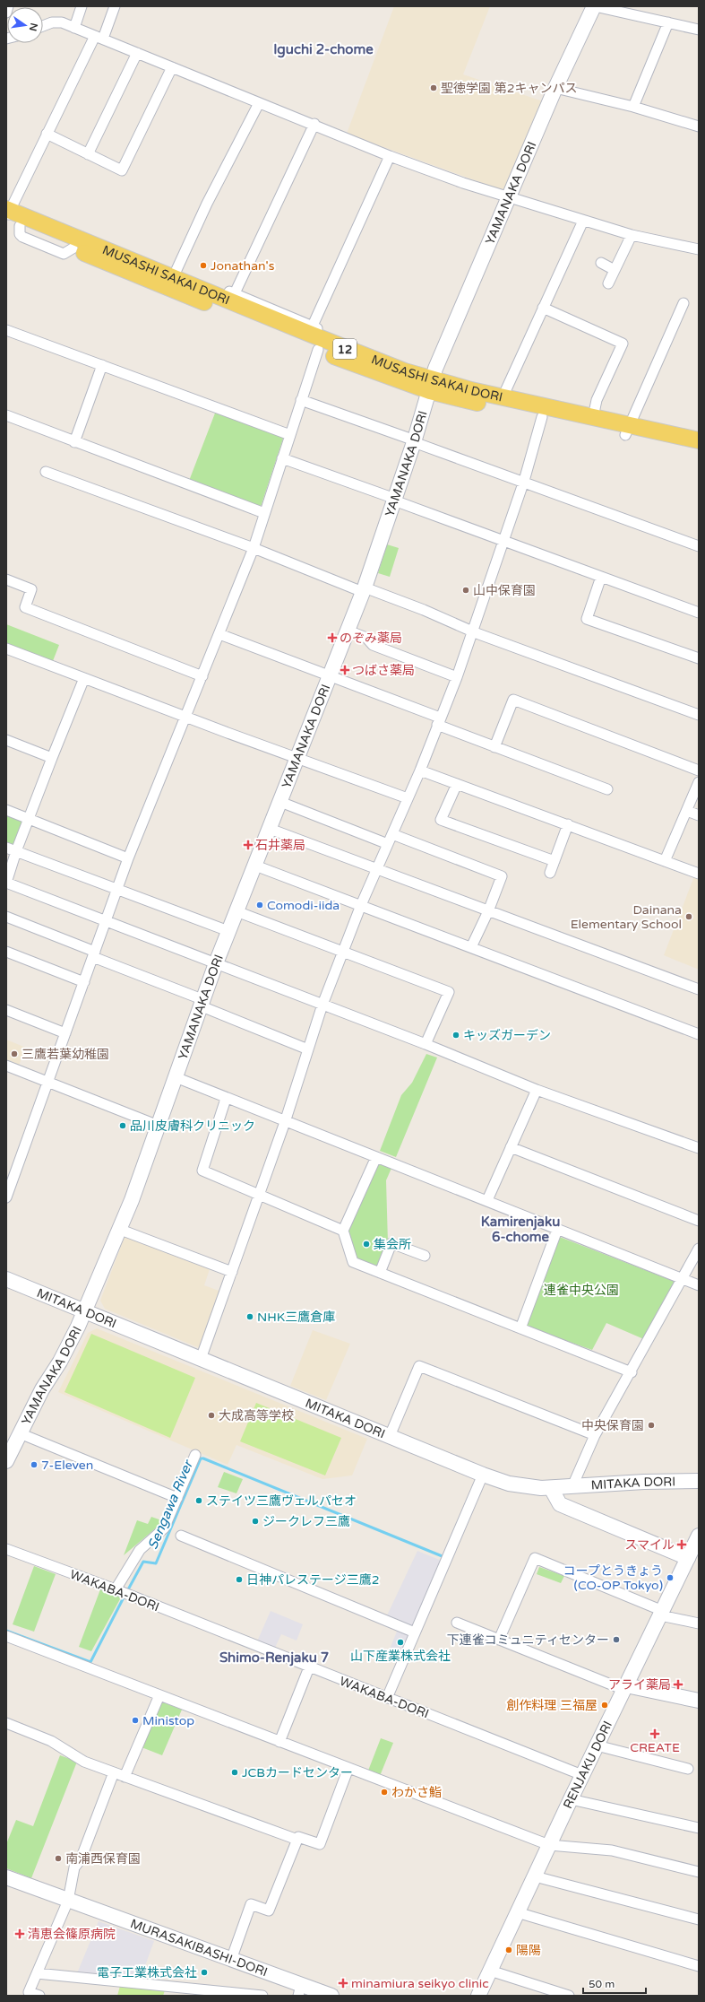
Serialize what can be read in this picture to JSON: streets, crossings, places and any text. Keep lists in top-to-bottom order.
{
  "streets": {
    "main road": ["MUSASHI SAKAI DORI", "12"],
    "street": [
      "YAMANAKA DORI",
      "MITAKA DORI",
      "WAKABA-DORI",
      "RENJAKU DORI",
      "MURASAKIBASHI-DORI"
    ]
  },
  "crossings": [
    ["YAMANAKA DORI", "MUSASHI SAKAI DORI"],
    ["YAMANAKA DORI", "MITAKA DORI"],
    ["WAKABA-DORI", "RENJAKU DORI"]
  ],
  "districts": ["Iguchi 2-chome", "Kamirenjaku 6-chome", "Shimo-Renjaku 7"],
  "water": ["Sengawa River"],
  "parks": ["連雀中央公園"],
  "places": {
    "other": [
      "聖徳学園 第2キャンパス",
      "Jonathan's",
      "山中保育園",
      "Comodi-iida",
      "Dainana Elementary School",
      "キッズガーデン",
      "三鷹若葉幼稚園",
      "品川皮膚科クリニック",
      "集会所",
      "NHK三鷹倉庫",
      "大成高等学校",
      "中央保育園",
      "7-Eleven",
      "ステイツ三鷹ヴェルパセオ",
      "ジークレフ三鷹",
      "コープとうきょう (CO-OP Tokyo)",
      "日神パレステージ三鷹2",
      "下連雀コミュニティセンター",
      "山下産業株式会社",
      "創作料理 三福屋",
      "Ministop",
      "JCBカードセンター",
      "わかさ鮨",
      "南浦西保育園",
      "陽陽",
      "電子工業株式会社"
    ],
    "health": [
      "のぞみ薬局",
      "つばさ薬局",
      "石井薬局",
      "スマイル",
      "アライ薬局",
      "CREATE",
      "清恵会篠原病院",
      "minamiura seikyo clinic"
    ]
  },
  "scale_bar": "50 m",
  "north": "right"
}
